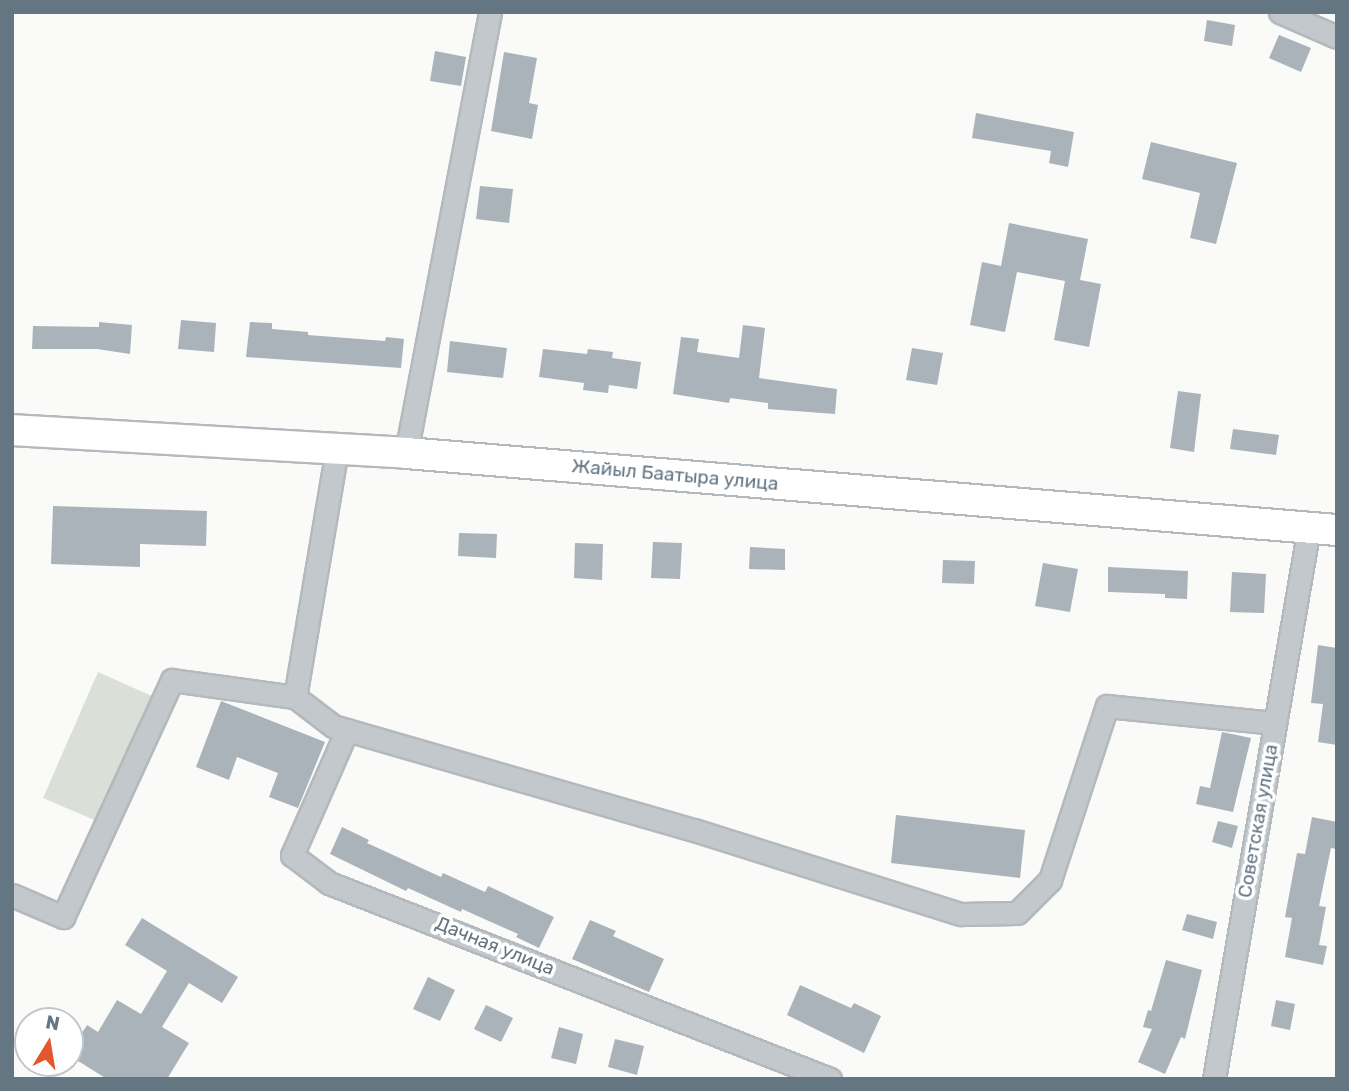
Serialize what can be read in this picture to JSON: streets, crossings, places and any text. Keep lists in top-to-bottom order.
{
  "streets": {
    "highway": ["Жайыл Баатыра улица"],
    "street": ["Советская улица", "Дачная улица"]
  },
  "crossings": [
    ["Жайыл Баатыра улица", "Советская улица"]
  ],
  "north": "top"
}
